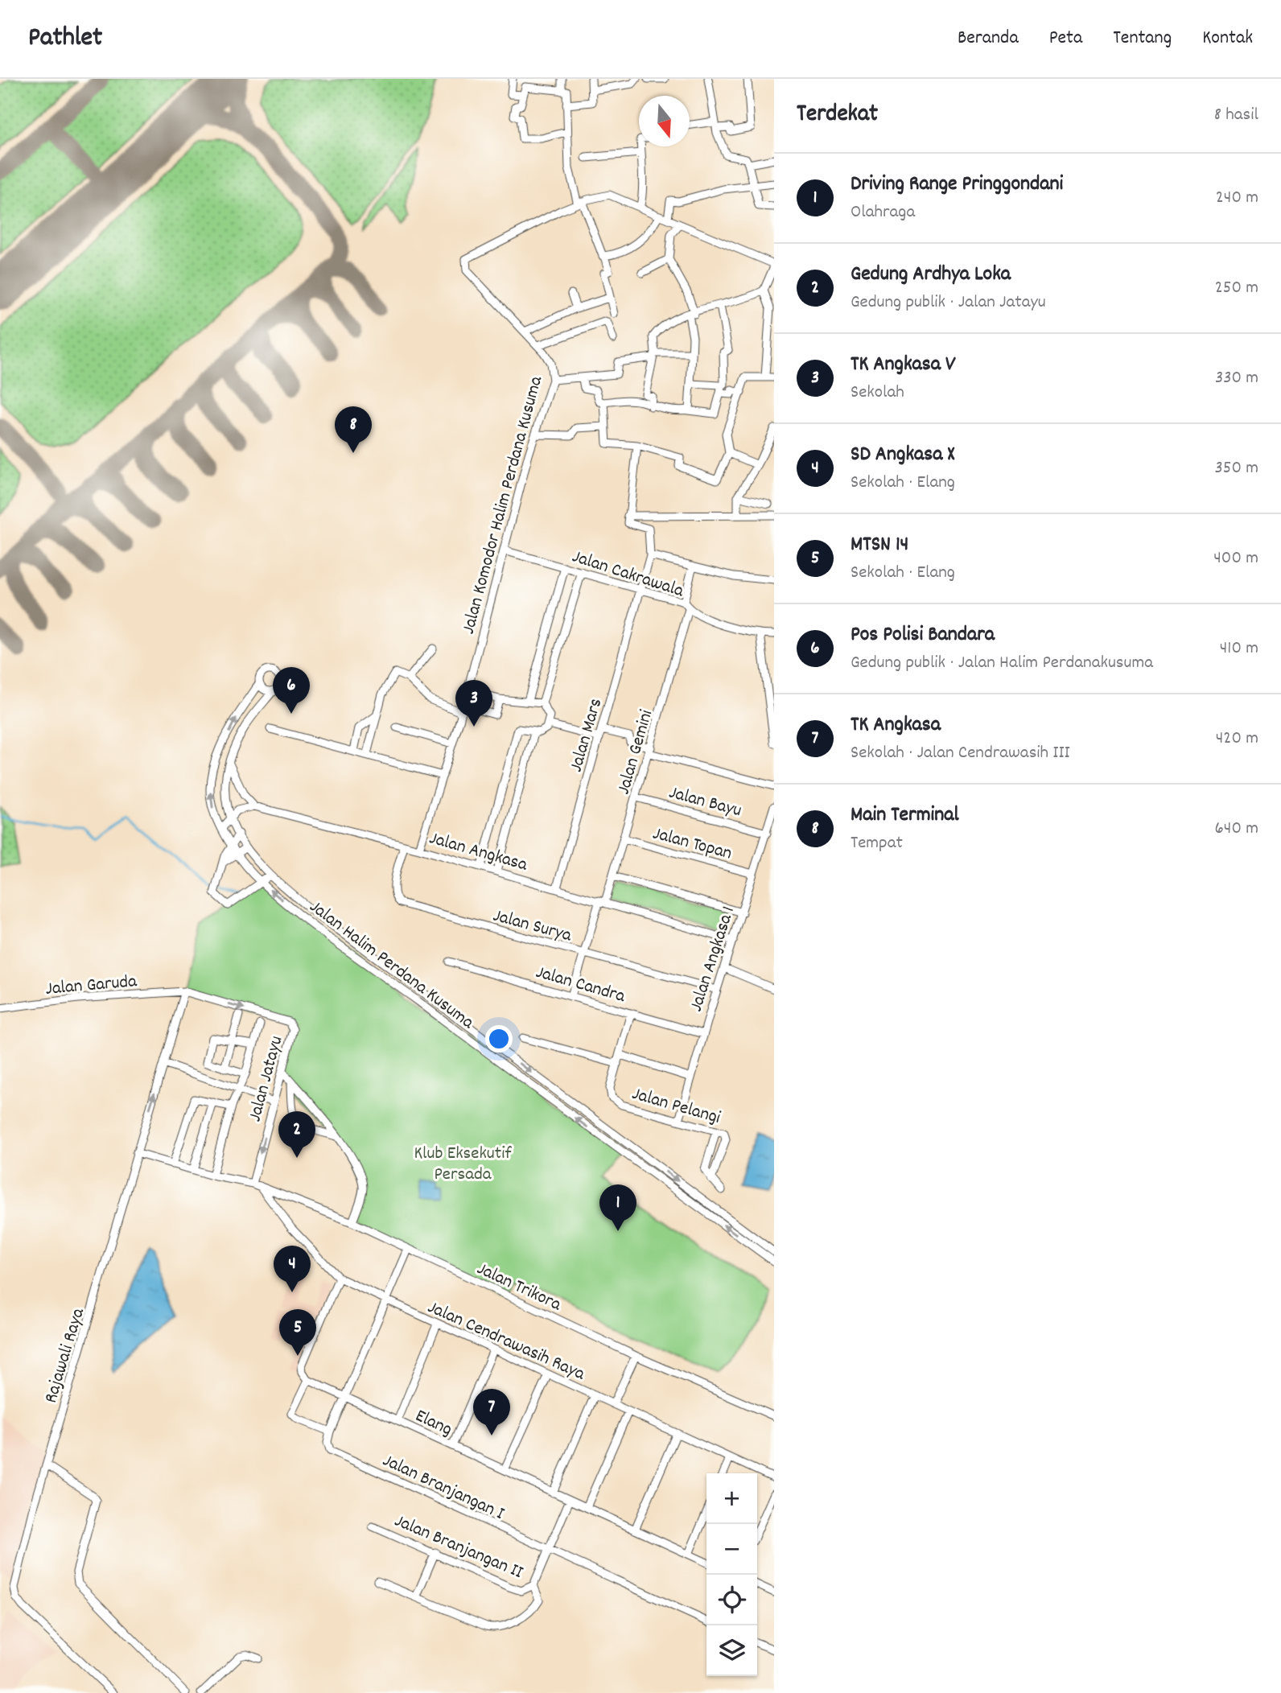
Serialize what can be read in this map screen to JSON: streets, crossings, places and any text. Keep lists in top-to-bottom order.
{
  "streets": {
    "street": [
      "Jalan Komodor Halim Perdana Kusuma",
      "Jalan Cakrawala",
      "Jalan Mars",
      "Jalan Gemini",
      "Jalan Bayu",
      "Jalan Topan",
      "Jalan Angkasa",
      "Jalan Surya",
      "Jalan Angkasa 1",
      "Jalan Halim Perdana Kusuma",
      "Jalan Candra",
      "Jalan Garuda",
      "Jalan Jatayu",
      "Jalan Pelangi",
      "Jalan Trikora",
      "Jalan Cendrawasih Raya",
      "Rajawali Raya",
      "Elang",
      "Jalan Branjangan I",
      "Jalan Branjangan II"
    ]
  },
  "crossings": [
    ["Jalan Komodor Halim Perdana Kusuma", "Jalan Cakrawala"],
    ["Jalan Komodor Halim Perdana Kusuma", "Jalan Angkasa"],
    ["Jalan Cakrawala", "Jalan Mars"],
    ["Jalan Cakrawala", "Jalan Gemini"],
    ["Jalan Mars", "Jalan Angkasa"],
    ["Jalan Gemini", "Jalan Bayu"],
    ["Jalan Gemini", "Jalan Topan"],
    ["Jalan Gemini", "Jalan Angkasa"],
    ["Jalan Gemini", "Jalan Surya"],
    ["Jalan Gemini", "Jalan Candra"],
    ["Jalan Bayu", "Jalan Angkasa 1"],
    ["Jalan Topan", "Jalan Angkasa 1"],
    ["Jalan Angkasa", "Jalan Surya"],
    ["Jalan Angkasa", "Jalan Angkasa 1"],
    ["Jalan Surya", "Jalan Angkasa 1"],
    ["Jalan Angkasa 1", "Jalan Candra"],
    ["Jalan Angkasa 1", "Jalan Pelangi"],
    ["Jalan Candra", "Jalan Pelangi"],
    ["Jalan Garuda", "Jalan Jatayu"],
    ["Jalan Garuda", "Rajawali Raya"],
    ["Jalan Jatayu", "Jalan Trikora"],
    ["Jalan Jatayu", "Jalan Cendrawasih Raya"],
    ["Jalan Jatayu", "Rajawali Raya"],
    ["Jalan Trikora", "Jalan Cendrawasih Raya"],
    ["Jalan Trikora", "Rajawali Raya"]
  ],
  "parks": ["Klub Eksekutif Persada"],
  "north": "bottom",
  "page": {
    "header": "Pathlet",
    "nav": [
      "Beranda",
      "Peta",
      "Tentang",
      "Kontak"
    ],
    "heading": ["Terdekat", "8 hasil"],
    "list": [
      {
        "mark": "1",
        "name": "Driving Range Pringgondani",
        "note": "Olahraga",
        "value": "240 m"
      },
      {
        "mark": "2",
        "name": "Gedung Ardhya Loka",
        "note": "Gedung publik · Jalan Jatayu",
        "value": "250 m"
      },
      {
        "mark": "3",
        "name": "TK Angkasa V",
        "note": "Sekolah",
        "value": "330 m"
      },
      {
        "mark": "4",
        "name": "SD Angkasa X",
        "note": "Sekolah · Elang",
        "value": "350 m"
      },
      {
        "mark": "5",
        "name": "MTSN 14",
        "note": "Sekolah · Elang",
        "value": "400 m"
      },
      {
        "mark": "6",
        "name": "Pos Polisi Bandara",
        "note": "Gedung publik · Jalan Halim Perdanakusuma",
        "value": "410 m"
      },
      {
        "mark": "7",
        "name": "TK Angkasa",
        "note": "Sekolah · Jalan Cendrawasih III",
        "value": "420 m"
      },
      {
        "mark": "8",
        "name": "Main Terminal",
        "note": "Tempat",
        "value": "640 m"
      }
    ],
    "pins": [
      "8",
      "6",
      "3",
      "2",
      "1",
      "4",
      "5",
      "7"
    ],
    "map_buttons": ["+", "−"]
  }
}
